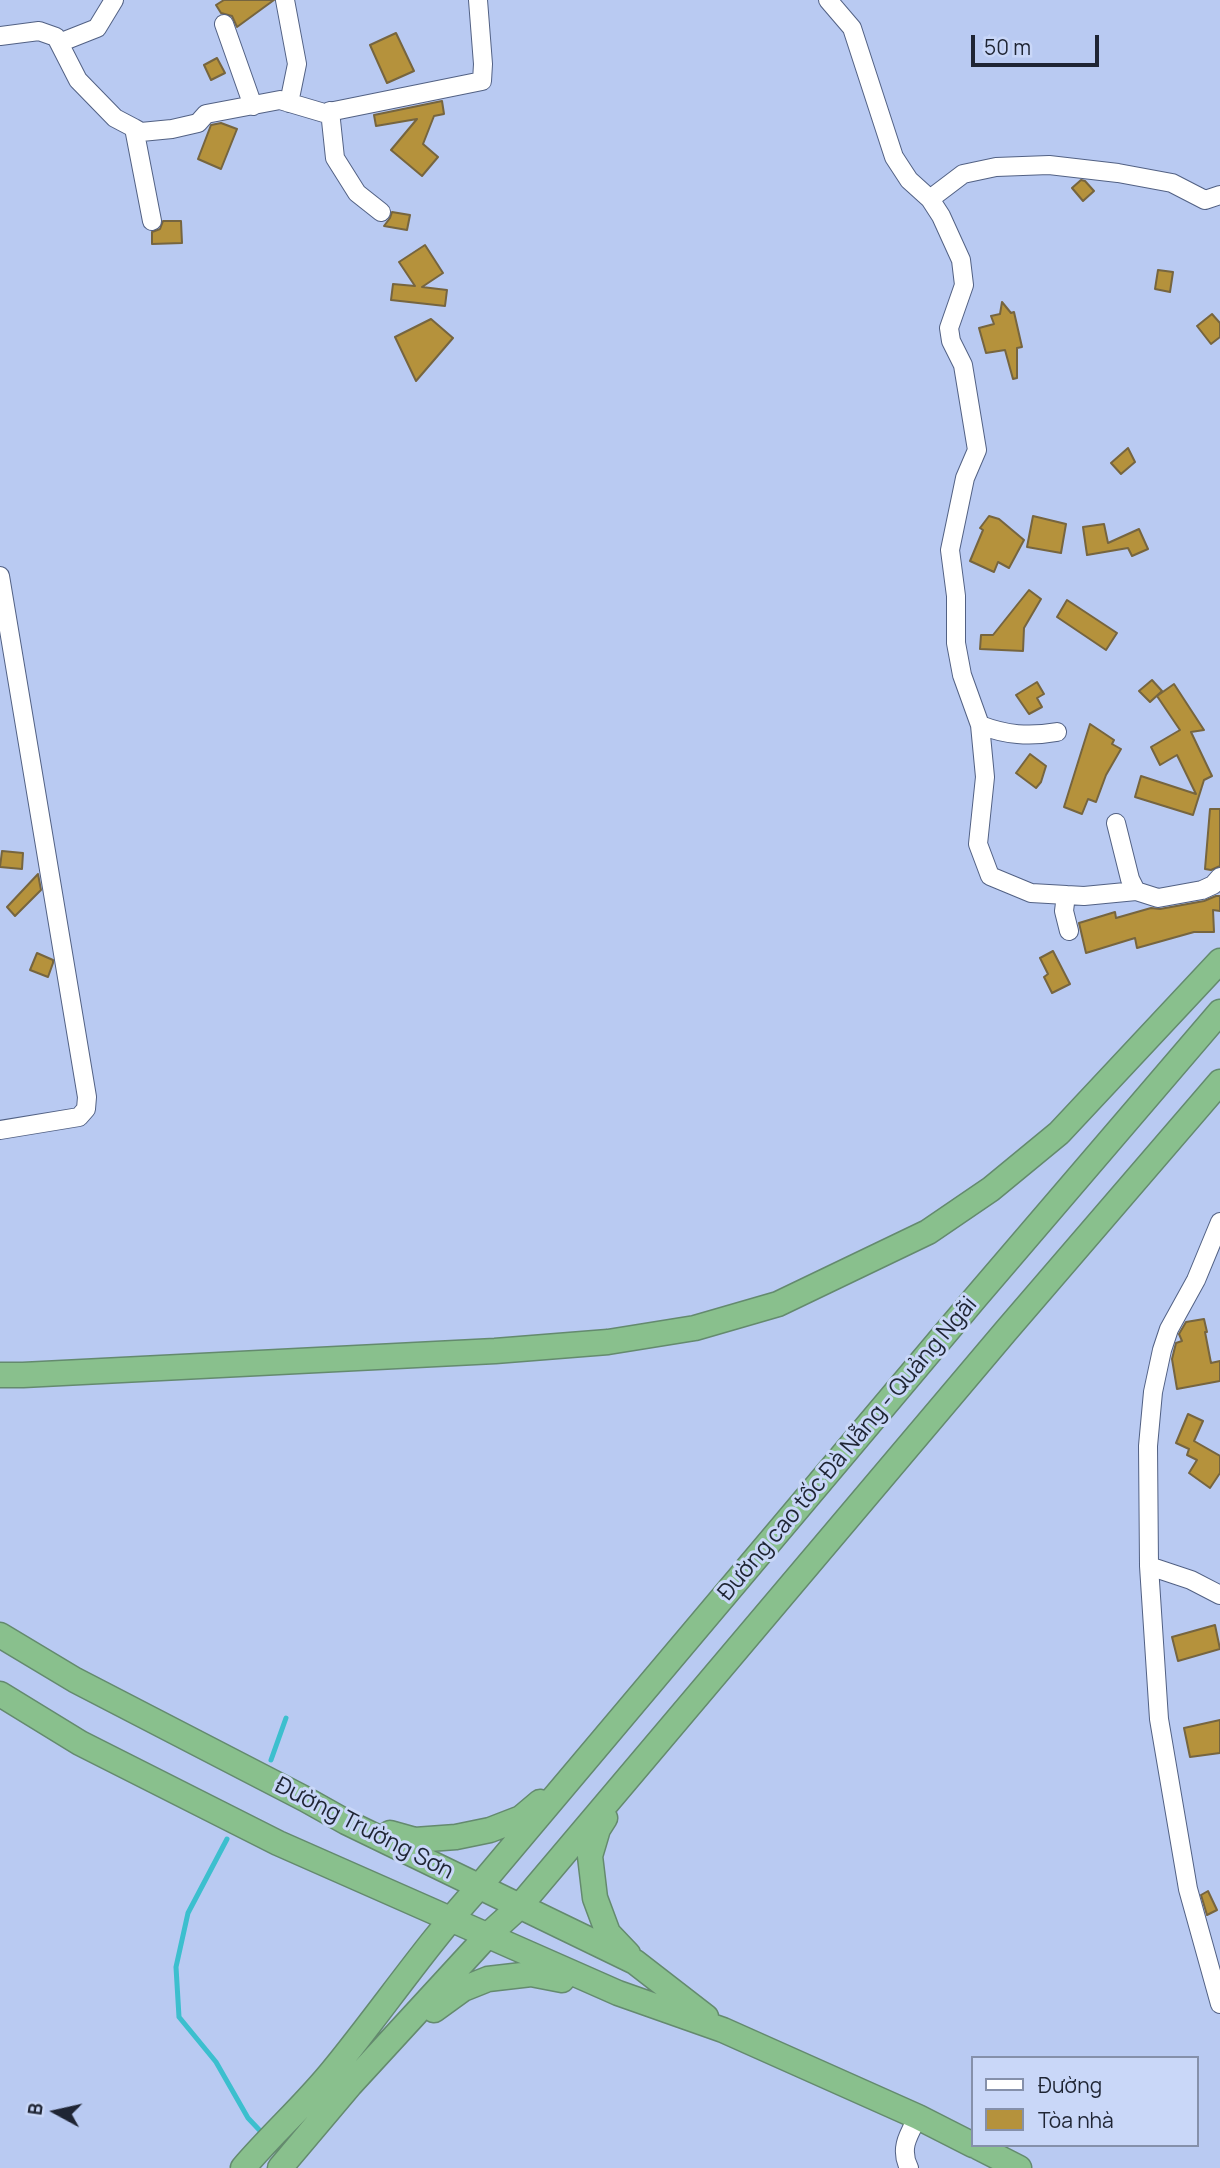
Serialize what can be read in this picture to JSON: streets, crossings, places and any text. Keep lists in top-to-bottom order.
{
  "streets": {
    "highway": ["Đường cao tốc Đà Nẵng - Quảng Ngãi", "Đường Trường Sơn"]
  },
  "crossings": [
    ["Đường cao tốc Đà Nẵng - Quảng Ngãi", "Đường Trường Sơn"]
  ],
  "legend": ["Đường", "Tòa nhà"],
  "scale_bar": "50 m",
  "north": "left"
}
